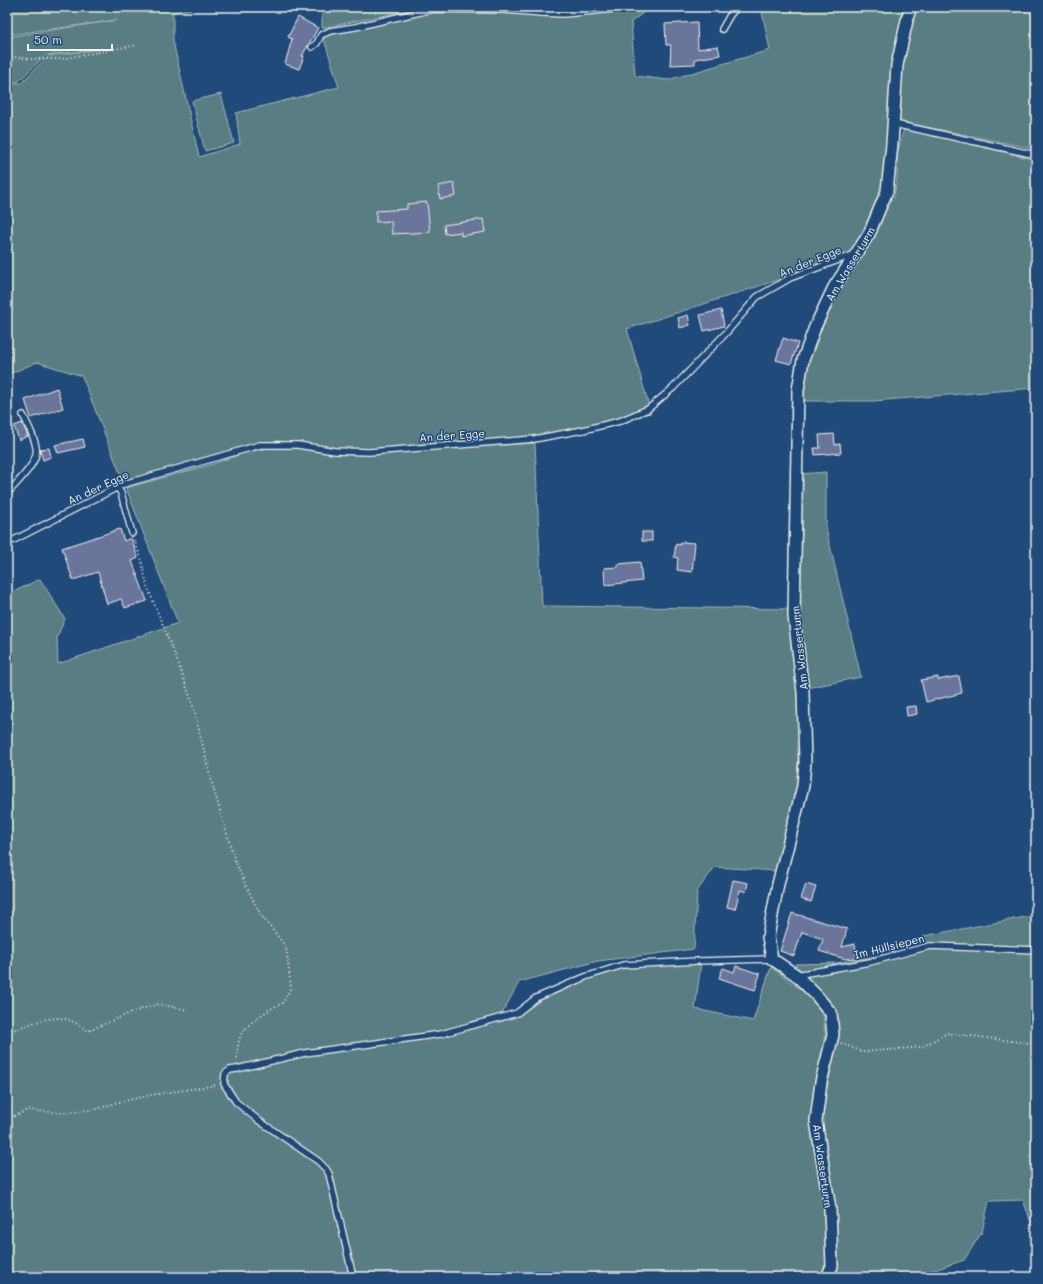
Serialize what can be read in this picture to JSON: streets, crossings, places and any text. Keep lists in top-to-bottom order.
{
  "streets": {
    "street": ["Am Wasserturm"],
    "lane": ["An der Egge", "Im Hüllsiepen"]
  },
  "crossings": [
    ["An der Egge", "Am Wasserturm"],
    ["Am Wasserturm", "Im Hüllsiepen"]
  ],
  "scale_bar": "50 m"
}
